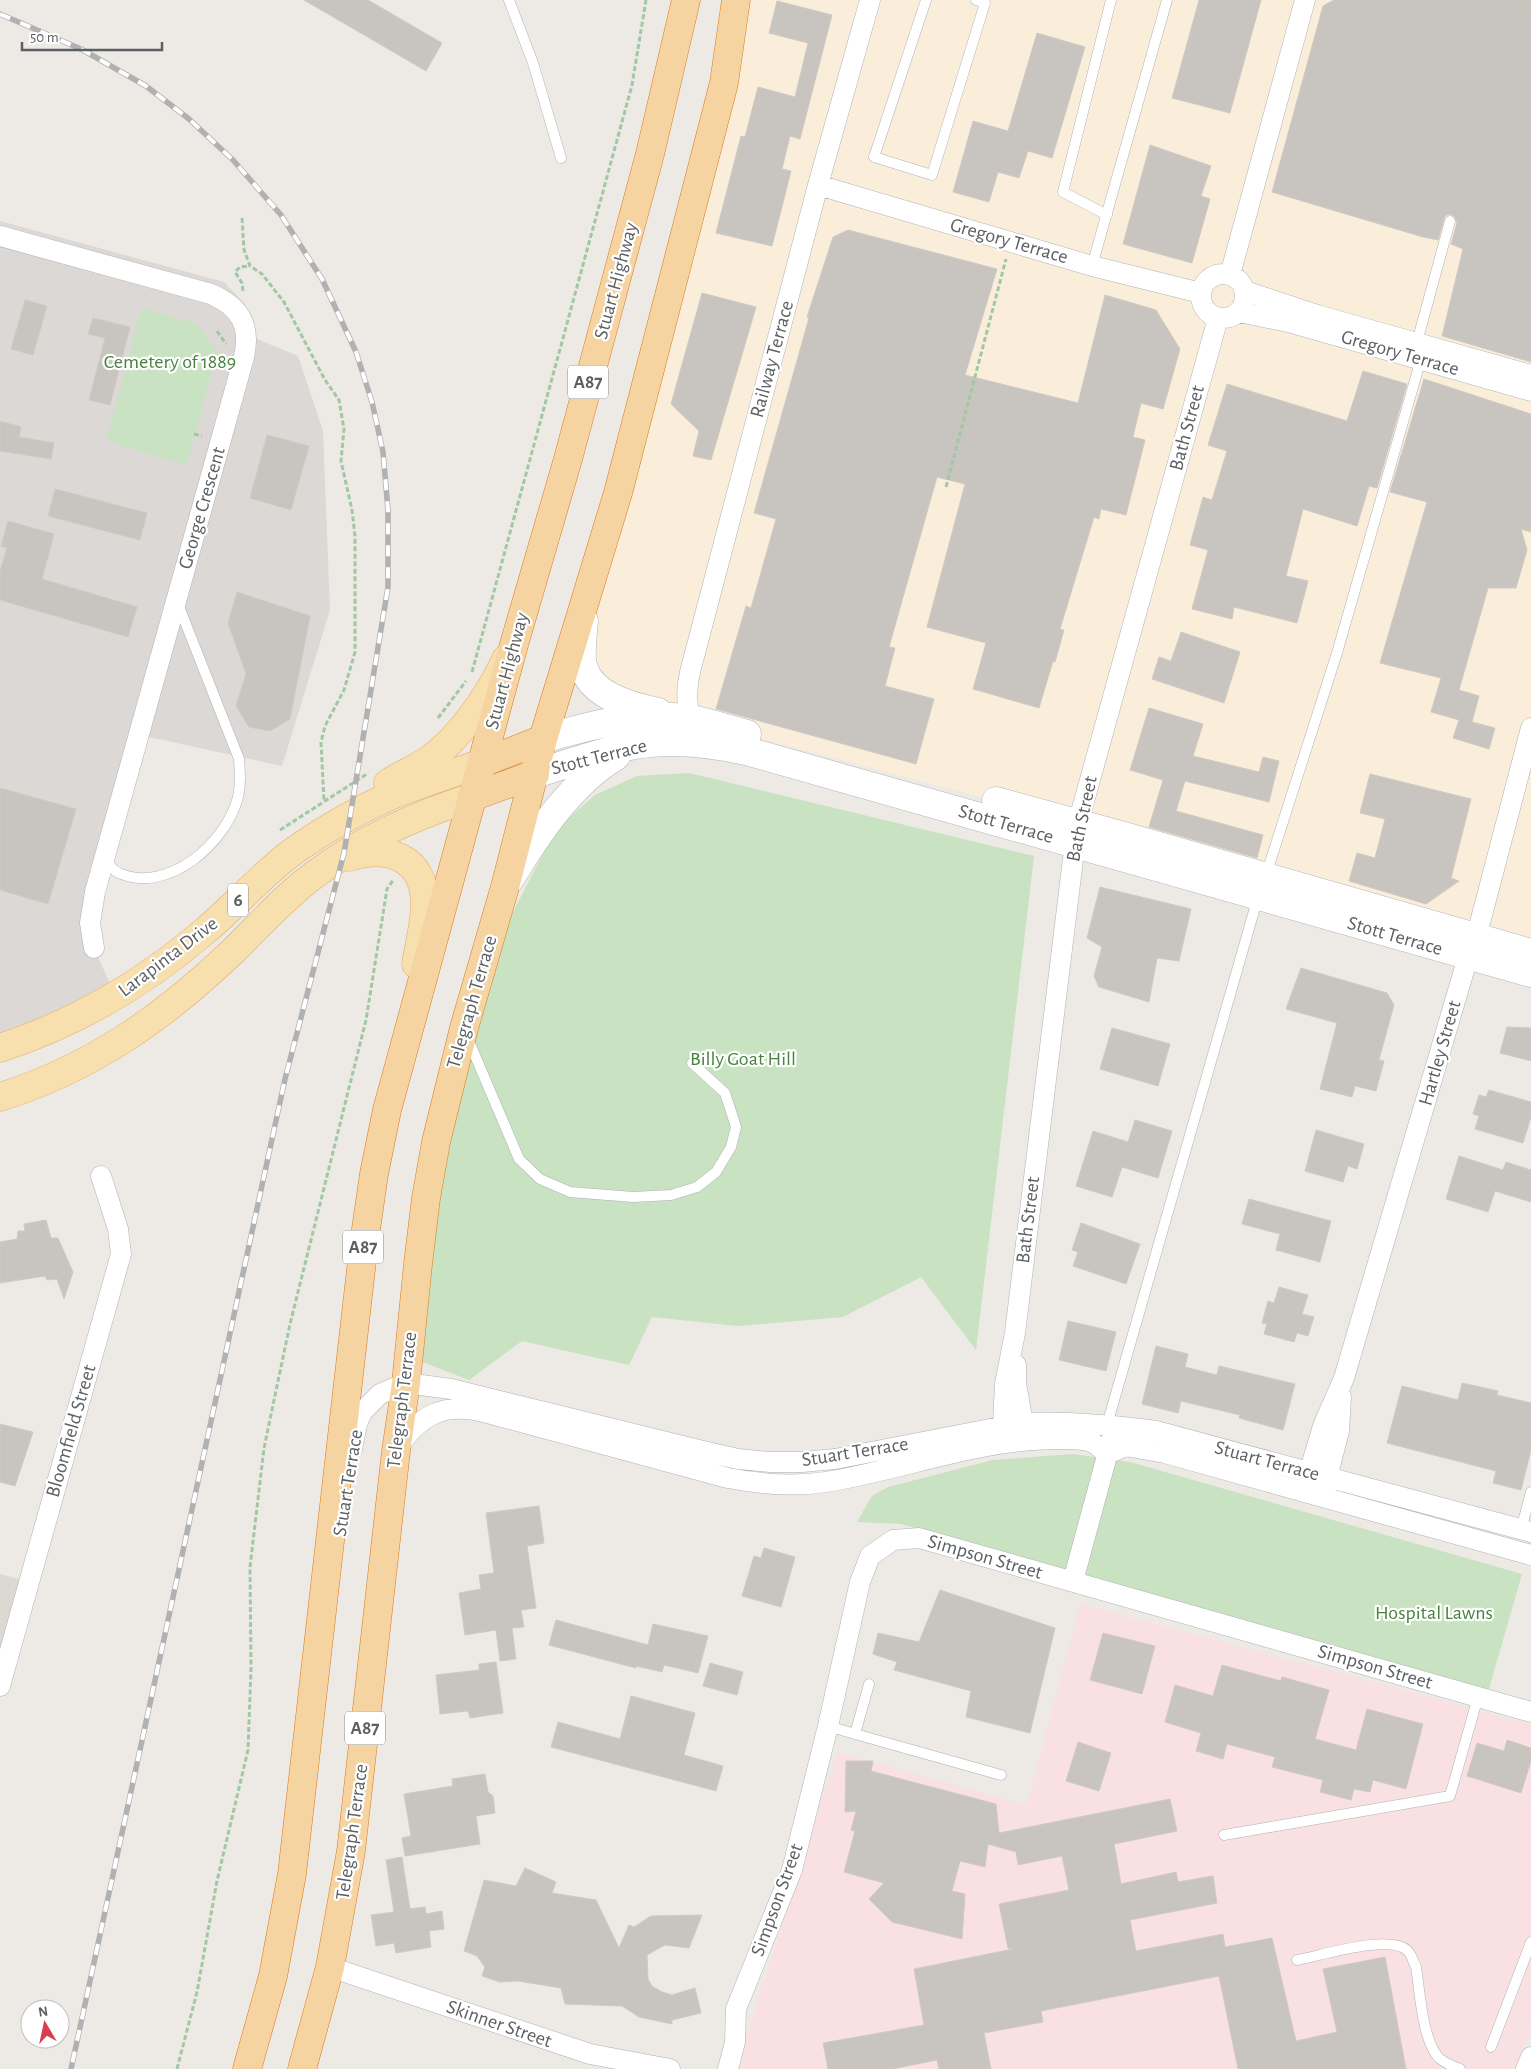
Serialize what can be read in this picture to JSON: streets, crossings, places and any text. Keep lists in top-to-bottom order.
{
  "streets": {
    "highway": [
      "Stuart Highway",
      "A87",
      "6",
      "Telegraph Terrace"
    ],
    "main road": ["Stott Terrace", "Larapinta Drive"],
    "street": [
      "Gregory Terrace",
      "Railway Terrace",
      "Bath Street",
      "George Crescent",
      "Hartley Street",
      "Bloomfield Street",
      "Stuart Terrace",
      "Simpson Street",
      "Skinner Street"
    ]
  },
  "crossings": [
    ["Gregory Terrace", "Railway Terrace"],
    ["Gregory Terrace", "Bath Street"],
    ["Stuart Highway", "A87"],
    ["Stuart Highway", "6"],
    ["Stuart Highway", "Larapinta Drive"],
    ["Railway Terrace", "Stott Terrace"],
    ["A87", "Stott Terrace"],
    ["A87", "6"],
    ["A87", "Larapinta Drive"],
    ["A87", "Telegraph Terrace"],
    ["A87", "Stuart Terrace"],
    ["Bath Street", "Stott Terrace"],
    ["Bath Street", "Stuart Terrace"],
    ["Stott Terrace", "6"],
    ["Stott Terrace", "Telegraph Terrace"],
    ["Stott Terrace", "Hartley Street"],
    ["6", "Larapinta Drive"],
    ["6", "Telegraph Terrace"],
    ["Telegraph Terrace", "Stuart Terrace"],
    ["Telegraph Terrace", "Skinner Street"],
    ["Hartley Street", "Stuart Terrace"]
  ],
  "parks": ["Cemetery of 1889", "Billy Goat Hill", "Hospital Lawns"],
  "scale_bar": "50 m",
  "north": "top"
}
